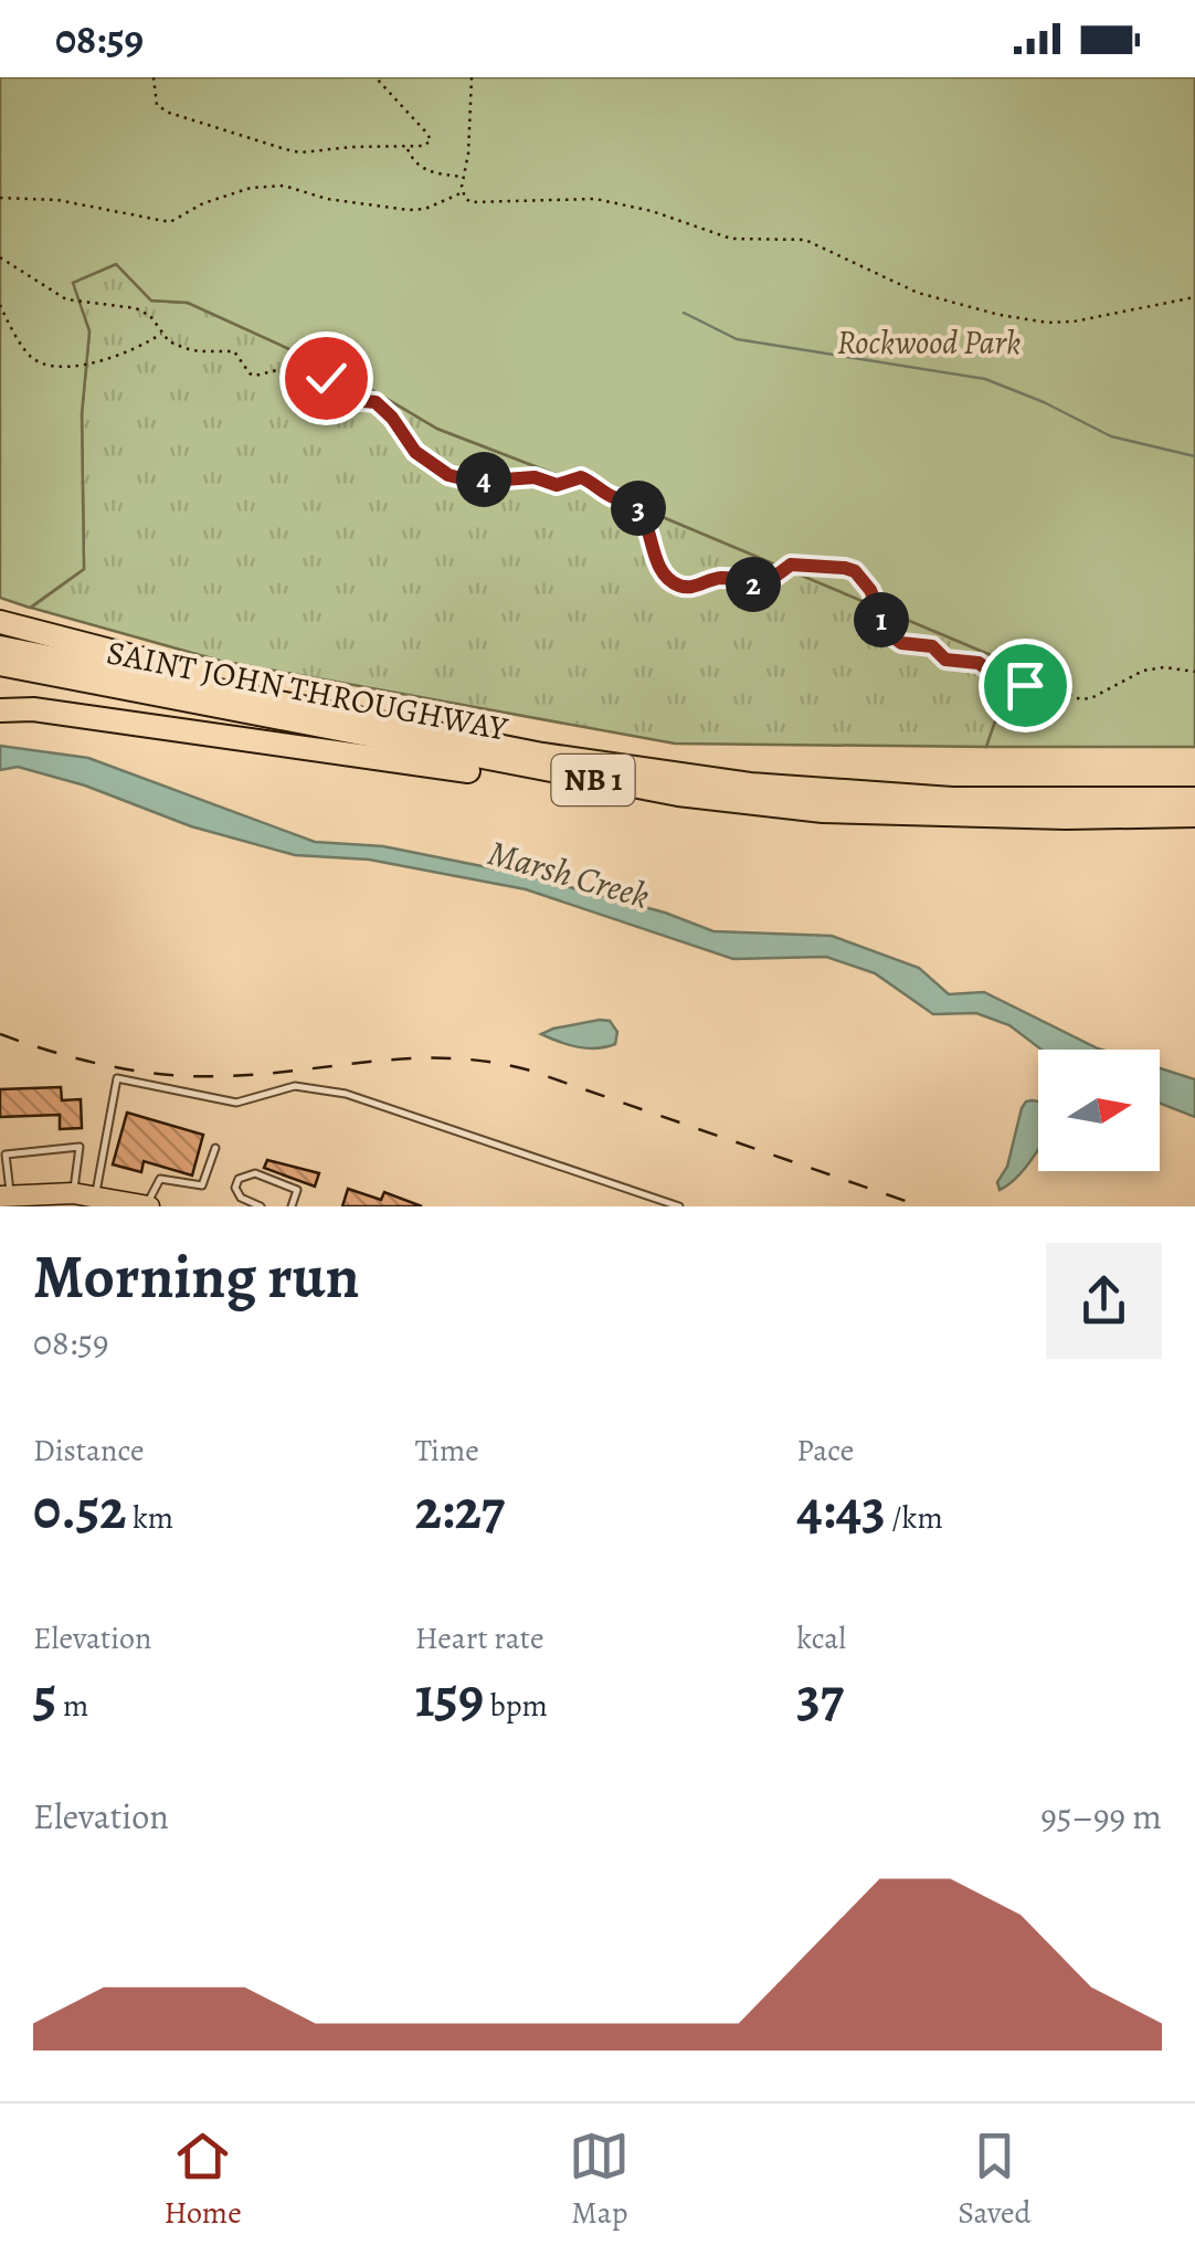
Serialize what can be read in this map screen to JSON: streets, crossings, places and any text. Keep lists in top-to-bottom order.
{
  "streets": {
    "highway": ["SAINT JOHN THROUGHWAY", "NB 1"]
  },
  "water": ["Marsh Creek"],
  "parks": ["Rockwood Park"],
  "north": "right",
  "page": {
    "status": "08:59",
    "pins": [
      "4",
      "3",
      "2",
      "1"
    ],
    "heading": ["Morning run", "08:59"],
    "stats": [
      ["Distance", "0.52 km"],
      ["Time", "2:27"],
      ["Pace", "4:43 /km"],
      ["Elevation", "5 m"],
      ["Heart rate", "159 bpm"],
      ["kcal", "37"]
    ],
    "chart": ["Elevation", "95–99 m"],
    "tabs": ["Home", "Map", "Saved"]
  }
}
